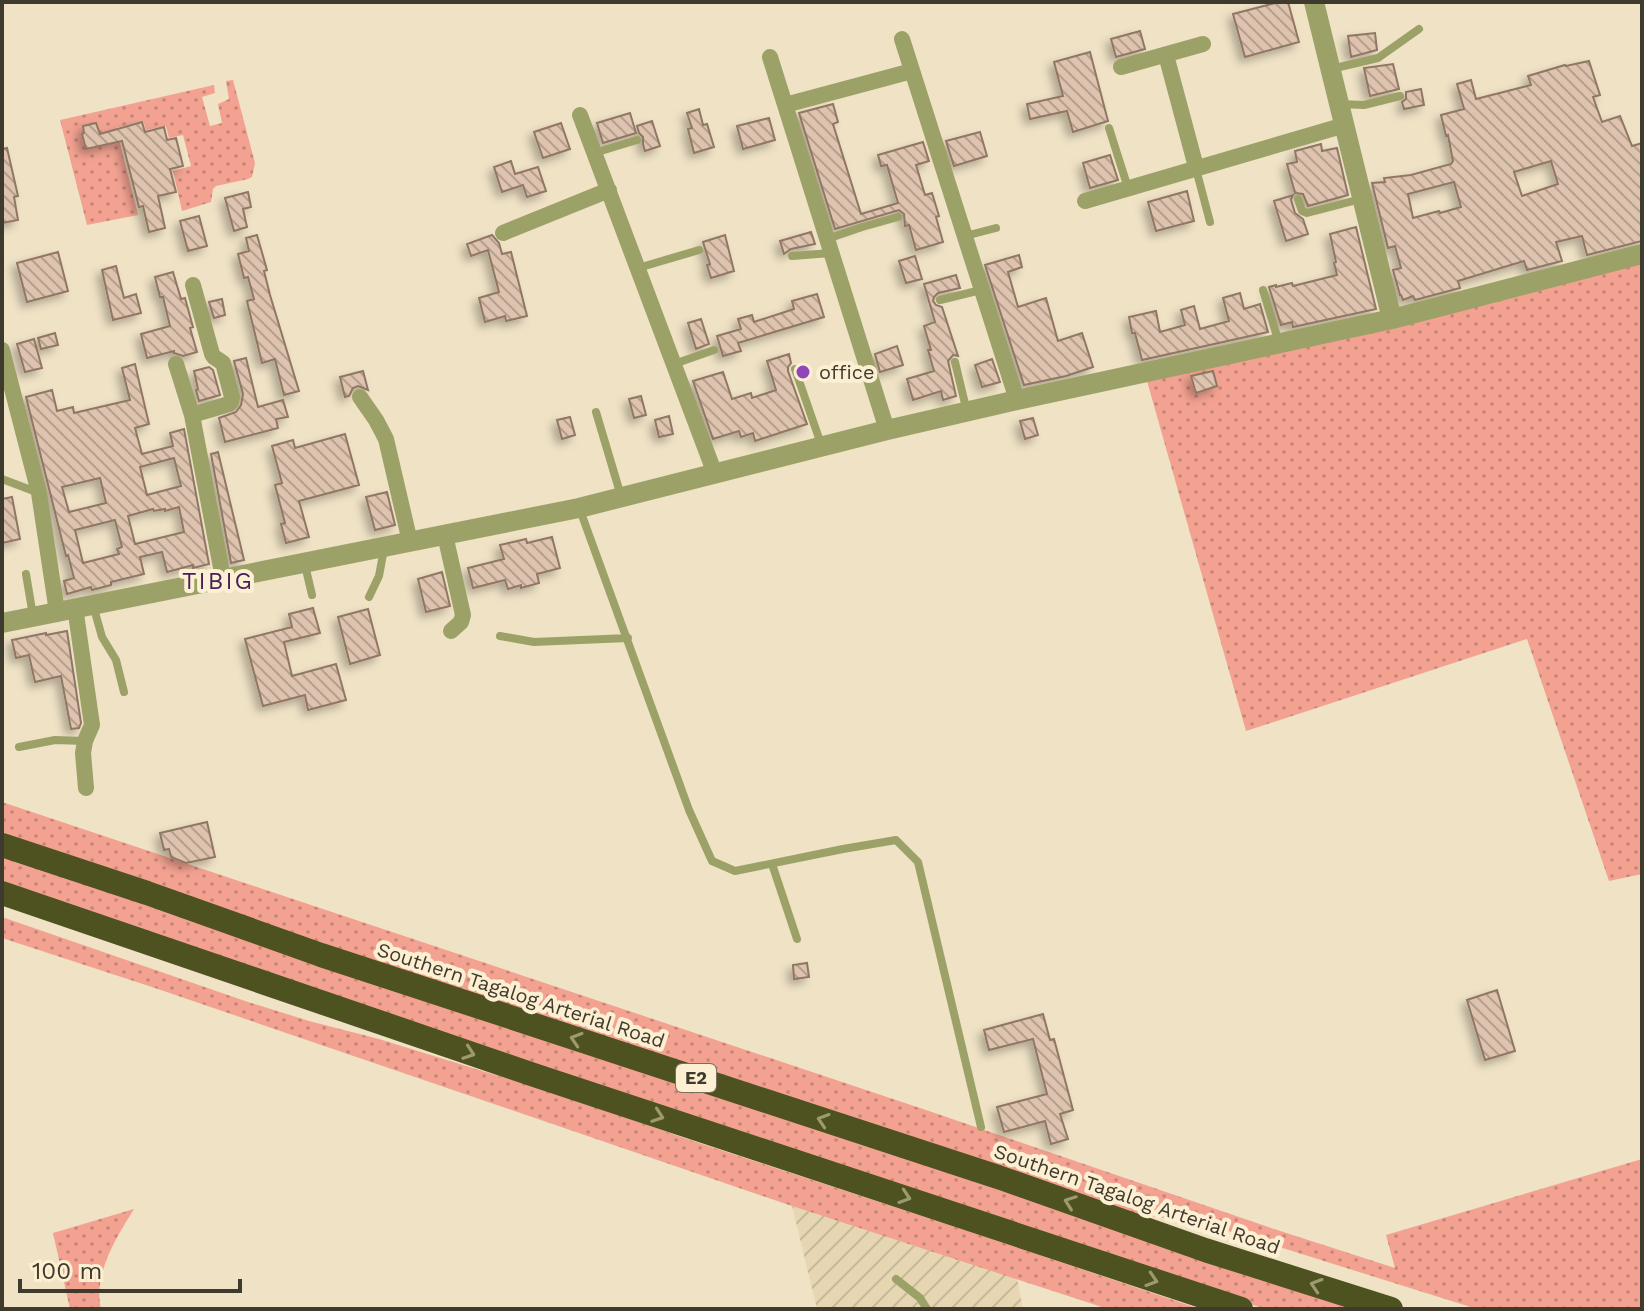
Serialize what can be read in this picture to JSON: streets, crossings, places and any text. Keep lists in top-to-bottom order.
{
  "streets": {
    "highway": ["Southern Tagalog Arterial Road", "E2"]
  },
  "districts": ["TIBIG"],
  "places": ["office"],
  "scale_bar": "100 m"
}
